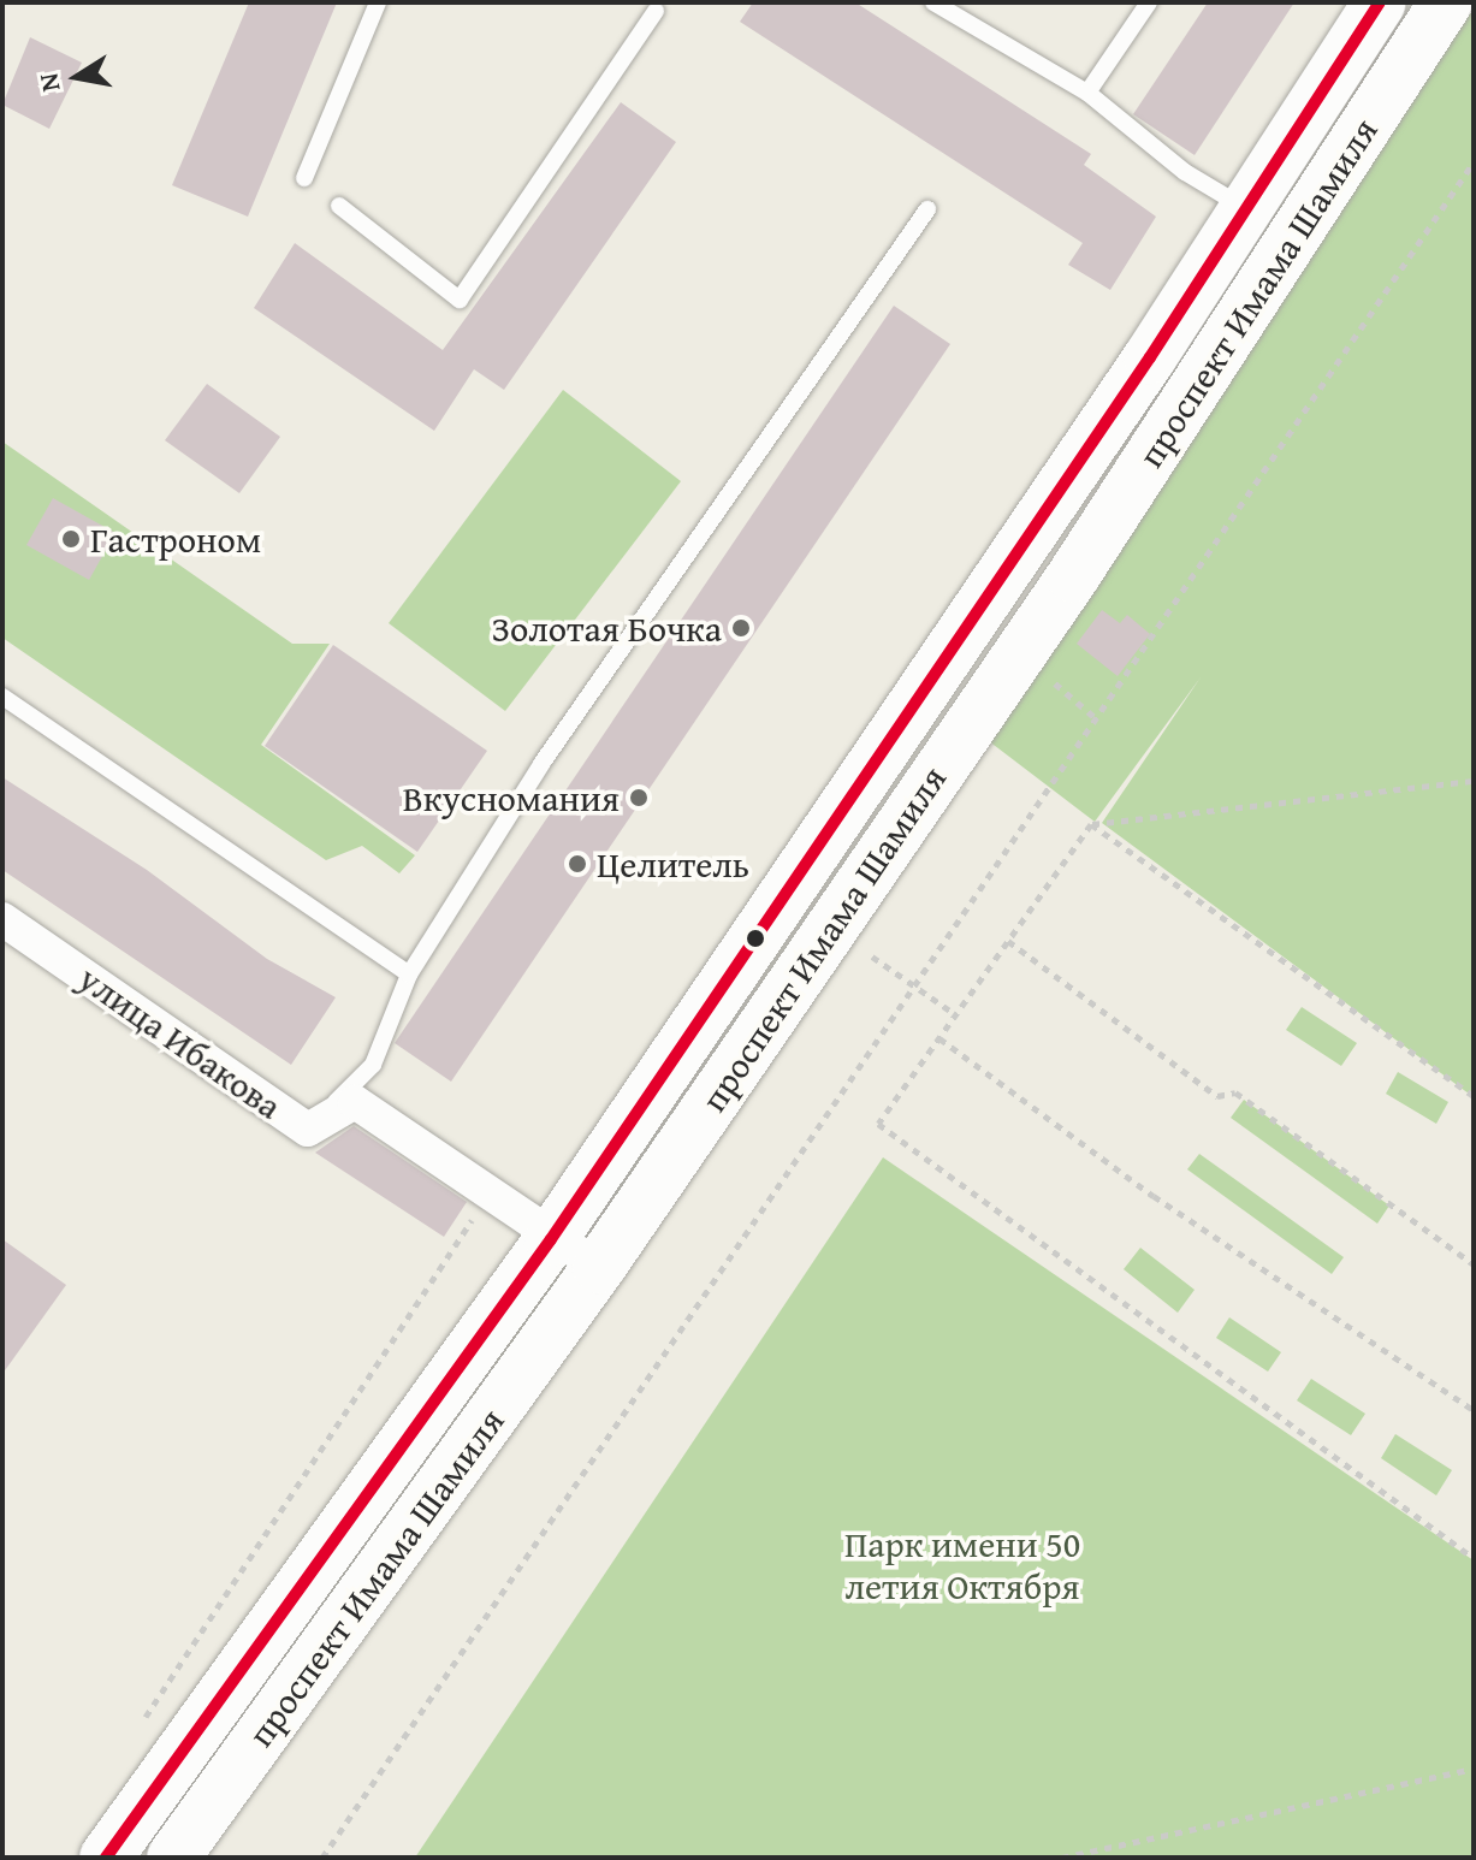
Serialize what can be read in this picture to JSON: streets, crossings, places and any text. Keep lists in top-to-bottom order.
{
  "streets": {
    "main road": ["проспект Имама Шамиля"],
    "street": ["улица Ибакова"]
  },
  "crossings": [
    ["проспект Имама Шамиля", "улица Ибакова"]
  ],
  "parks": ["Парк имени 50 летия Октября"],
  "places": [
    "Гастроном",
    "Золотая Бочка",
    "Вкусномания",
    "Целитель"
  ],
  "north": "left"
}
